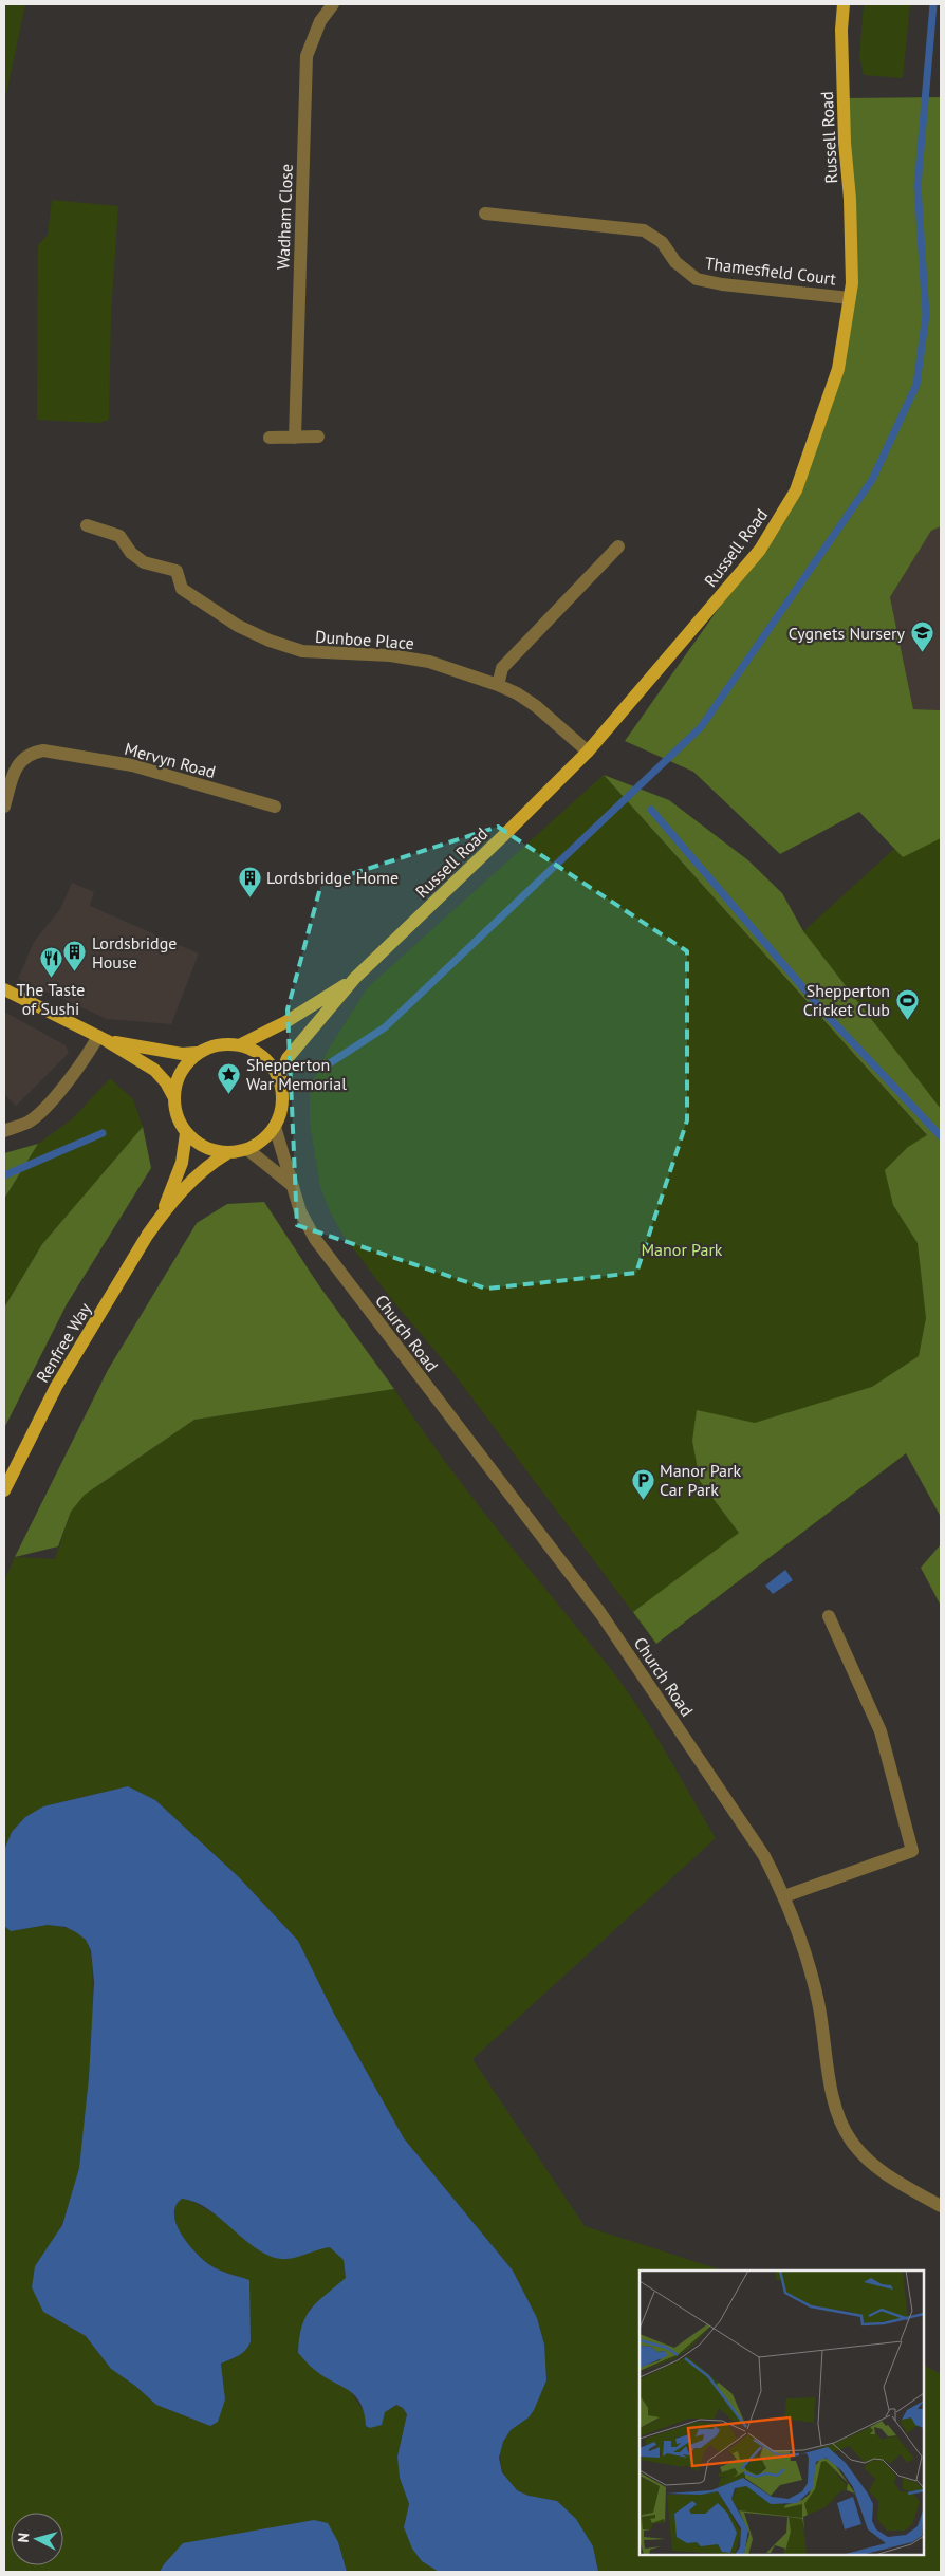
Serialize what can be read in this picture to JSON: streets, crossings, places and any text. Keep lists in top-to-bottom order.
{
  "streets": {
    "main road": ["Russell Road", "Renfree Way"],
    "street": [
      "Wadham Close",
      "Thamesfield Court",
      "Dunboe Place",
      "Mervyn Road",
      "Church Road"
    ]
  },
  "crossings": [
    ["Russell Road", "Thamesfield Court"],
    ["Russell Road", "Dunboe Place"],
    ["Russell Road", "Church Road"],
    ["Russell Road", "Renfree Way"],
    ["Church Road", "Renfree Way"]
  ],
  "parks": ["Manor Park"],
  "places": {
    "school or university": ["Cygnets Nursery"],
    "building": ["Lordsbridge Home", "Lordsbridge House"],
    "restaurant": ["The Taste of Sushi"],
    "sports": ["Shepperton Cricket Club"],
    "place": ["Shepperton War Memorial"],
    "parking": ["Manor Park Car Park"]
  },
  "north": "left"
}
